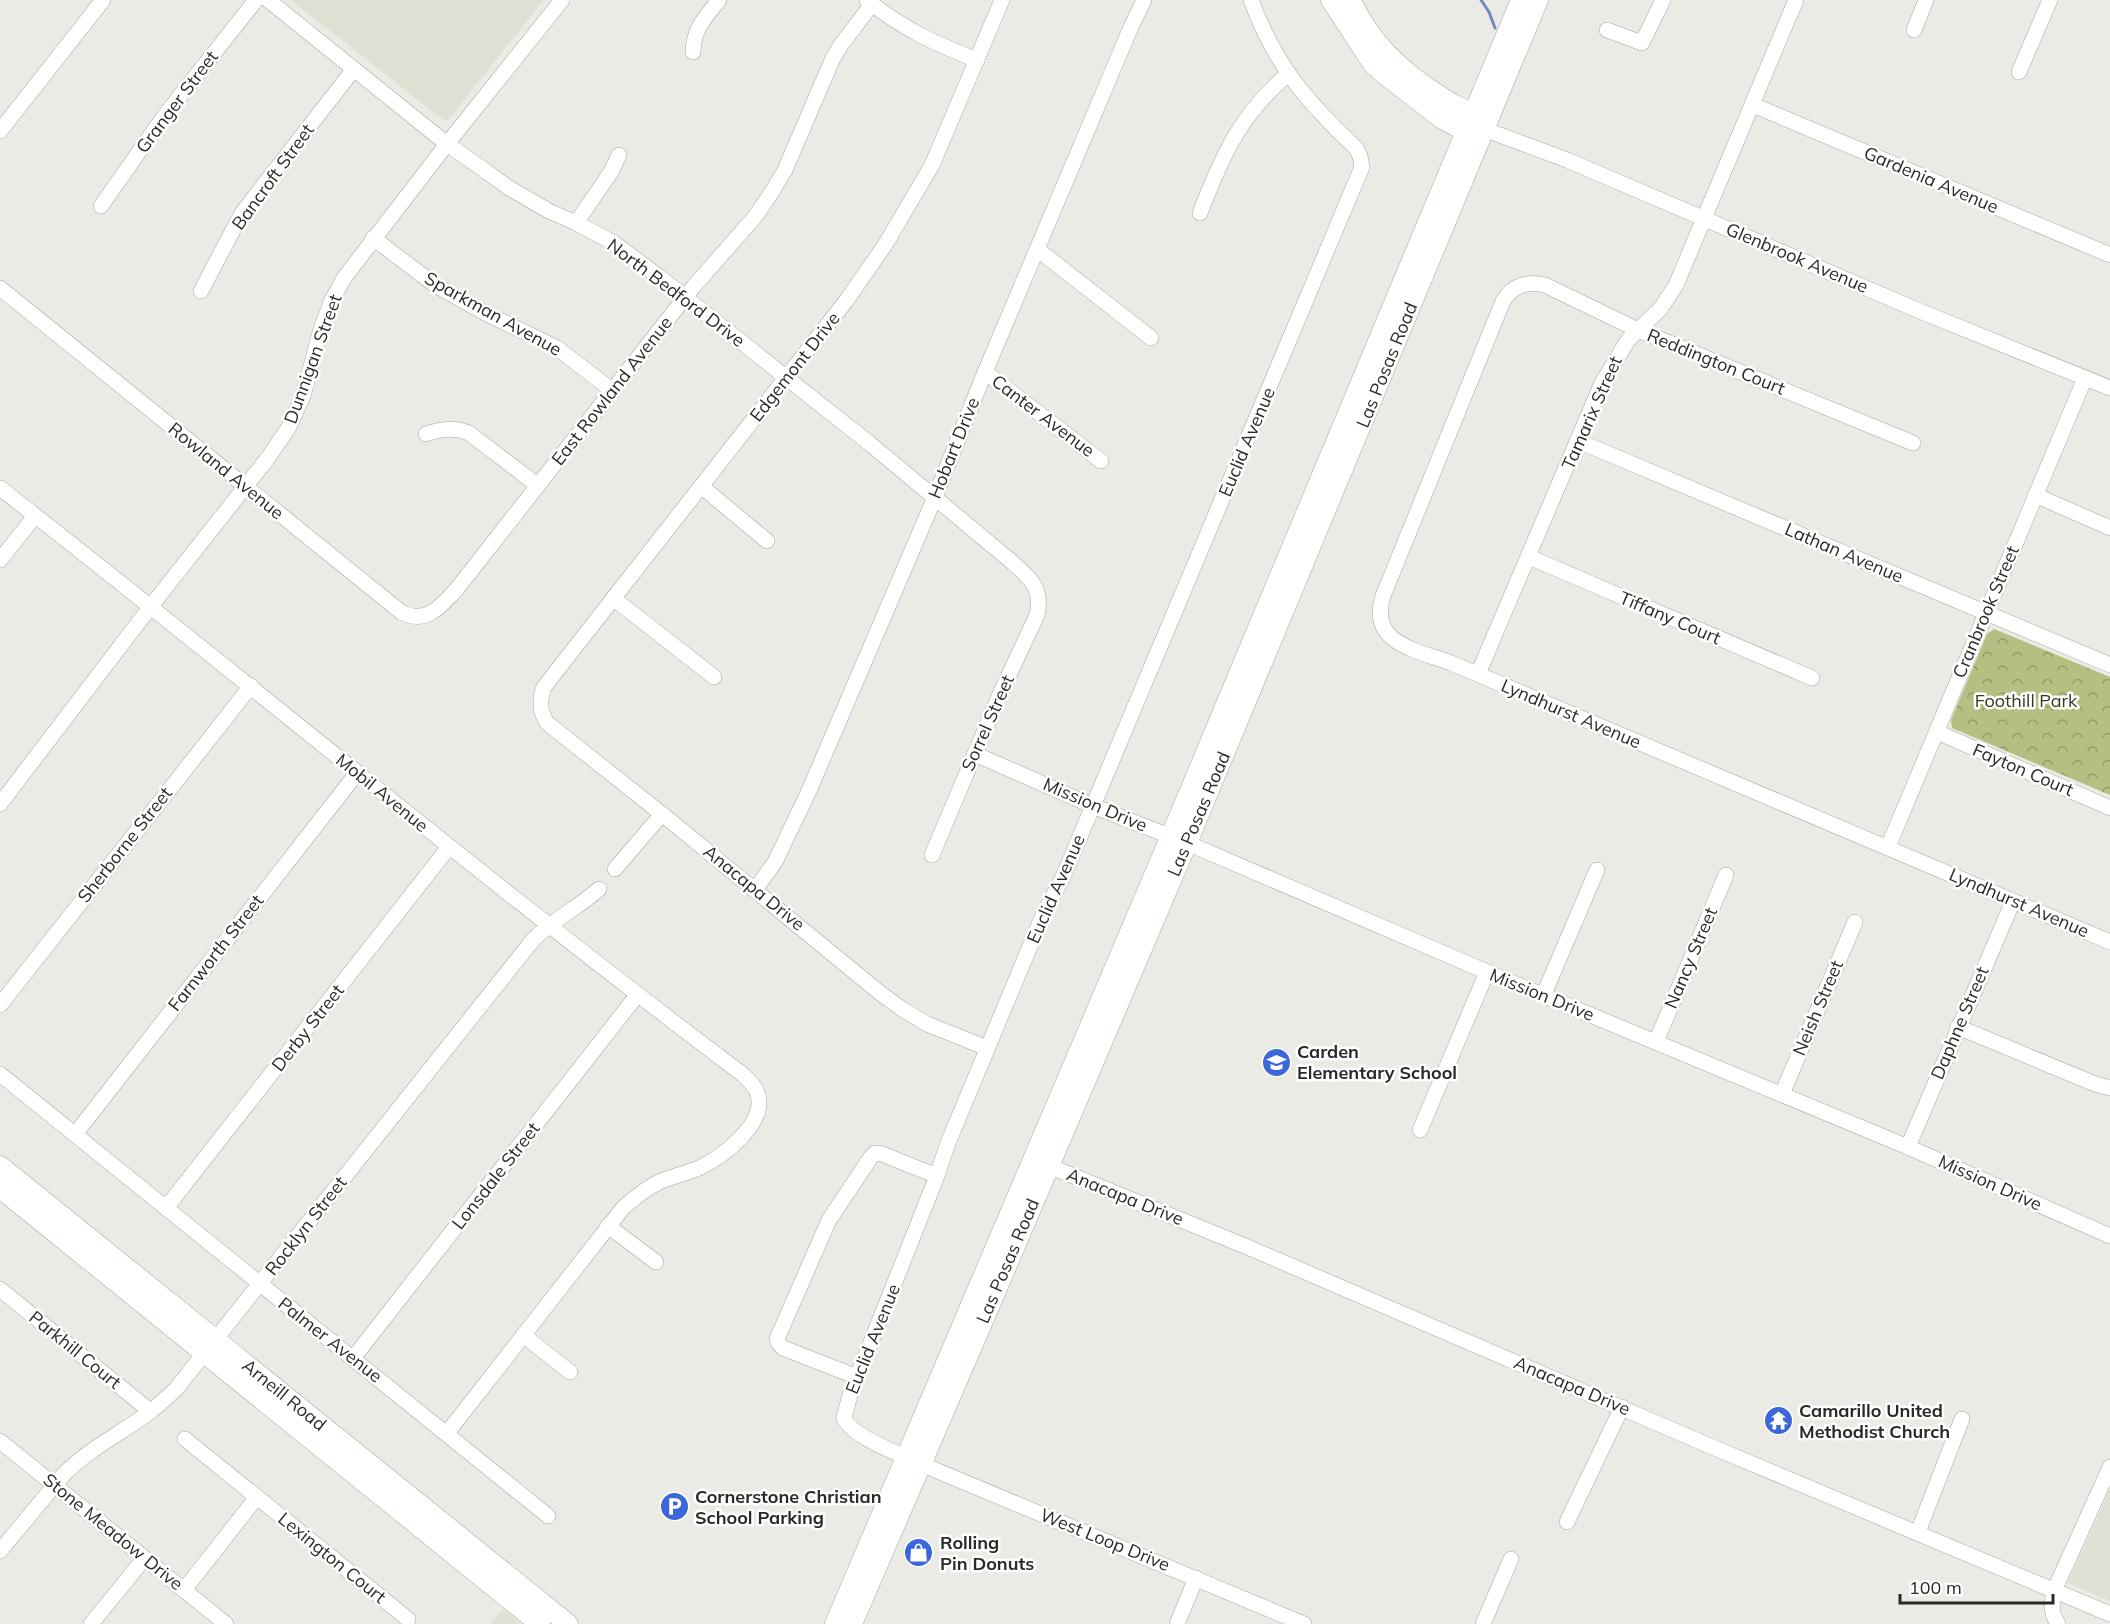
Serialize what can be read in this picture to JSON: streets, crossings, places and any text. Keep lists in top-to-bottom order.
{
  "streets": {
    "main road": ["Las Posas Road", "Arneill Road"],
    "street": [
      "Granger Street",
      "Bancroft Street",
      "Gardenia Avenue",
      "Glenbrook Avenue",
      "North Bedford Drive",
      "Sparkman Avenue",
      "Dunnigan Street",
      "Reddington Court",
      "Edgemont Drive",
      "East Rowland Avenue",
      "Tamarix Street",
      "Canter Avenue",
      "Euclid Avenue",
      "Hobart Drive",
      "Rowland Avenue",
      "Lathan Avenue",
      "Cranbrook Street",
      "Tiffany Court",
      "Lyndhurst Avenue",
      "Sorrel Street",
      "Fayton Court",
      "Mobil Avenue",
      "Mission Drive",
      "Sherborne Street",
      "Anacapa Drive",
      "Farnworth Street",
      "Nancy Street",
      "Neish Street",
      "Daphne Street",
      "Derby Street",
      "Lonsdale Street",
      "Rocklyn Street",
      "Palmer Avenue",
      "Parkhill Court",
      "Stone Meadow Drive",
      "West Loop Drive",
      "Lexington Court"
    ]
  },
  "crossings": [
    ["Bancroft Street", "North Bedford Drive"],
    ["Gardenia Avenue", "Tamarix Street"],
    ["Glenbrook Avenue", "Las Posas Road"],
    ["Glenbrook Avenue", "Tamarix Street"],
    ["Glenbrook Avenue", "Cranbrook Street"],
    ["North Bedford Drive", "Dunnigan Street"],
    ["North Bedford Drive", "Edgemont Drive"],
    ["North Bedford Drive", "East Rowland Avenue"],
    ["North Bedford Drive", "Hobart Drive"],
    ["North Bedford Drive", "Sorrel Street"],
    ["Sparkman Avenue", "Dunnigan Street"],
    ["Sparkman Avenue", "East Rowland Avenue"],
    ["Dunnigan Street", "Rowland Avenue"],
    ["Dunnigan Street", "Mobil Avenue"],
    ["Reddington Court", "Tamarix Street"],
    ["Reddington Court", "Lyndhurst Avenue"],
    ["Las Posas Road", "Euclid Avenue"],
    ["Las Posas Road", "Mission Drive"],
    ["Las Posas Road", "Anacapa Drive"],
    ["Las Posas Road", "West Loop Drive"],
    ["Edgemont Drive", "Anacapa Drive"],
    ["East Rowland Avenue", "Rowland Avenue"],
    ["Tamarix Street", "Lathan Avenue"],
    ["Tamarix Street", "Tiffany Court"],
    ["Tamarix Street", "Lyndhurst Avenue"],
    ["Canter Avenue", "Hobart Drive"],
    ["Euclid Avenue", "Mission Drive"],
    ["Euclid Avenue", "Anacapa Drive"],
    ["Euclid Avenue", "West Loop Drive"],
    ["Hobart Drive", "Anacapa Drive"],
    ["Lathan Avenue", "Cranbrook Street"],
    ["Cranbrook Street", "Lyndhurst Avenue"],
    ["Cranbrook Street", "Fayton Court"],
    ["Lyndhurst Avenue", "Daphne Street"],
    ["Sorrel Street", "Mission Drive"],
    ["Mobil Avenue", "Sherborne Street"],
    ["Mobil Avenue", "Farnworth Street"],
    ["Mobil Avenue", "Derby Street"],
    ["Mobil Avenue", "Lonsdale Street"],
    ["Mobil Avenue", "Rocklyn Street"],
    ["Mission Drive", "Nancy Street"],
    ["Mission Drive", "Neish Street"],
    ["Mission Drive", "Daphne Street"],
    ["Farnworth Street", "Palmer Avenue"],
    ["Derby Street", "Palmer Avenue"],
    ["Lonsdale Street", "Palmer Avenue"],
    ["Rocklyn Street", "Palmer Avenue"],
    ["Rocklyn Street", "Parkhill Court"],
    ["Rocklyn Street", "Arneill Road"],
    ["Rocklyn Street", "Stone Meadow Drive"]
  ],
  "parks": ["Foothill Park"],
  "places": {
    "school or university": ["Carden Elementary School"],
    "temple": ["Camarillo United Methodist Church"],
    "parking": ["Cornerstone Christian School Parking"],
    "shop": ["Rolling Pin Donuts"]
  },
  "scale_bar": "100 m"
}
